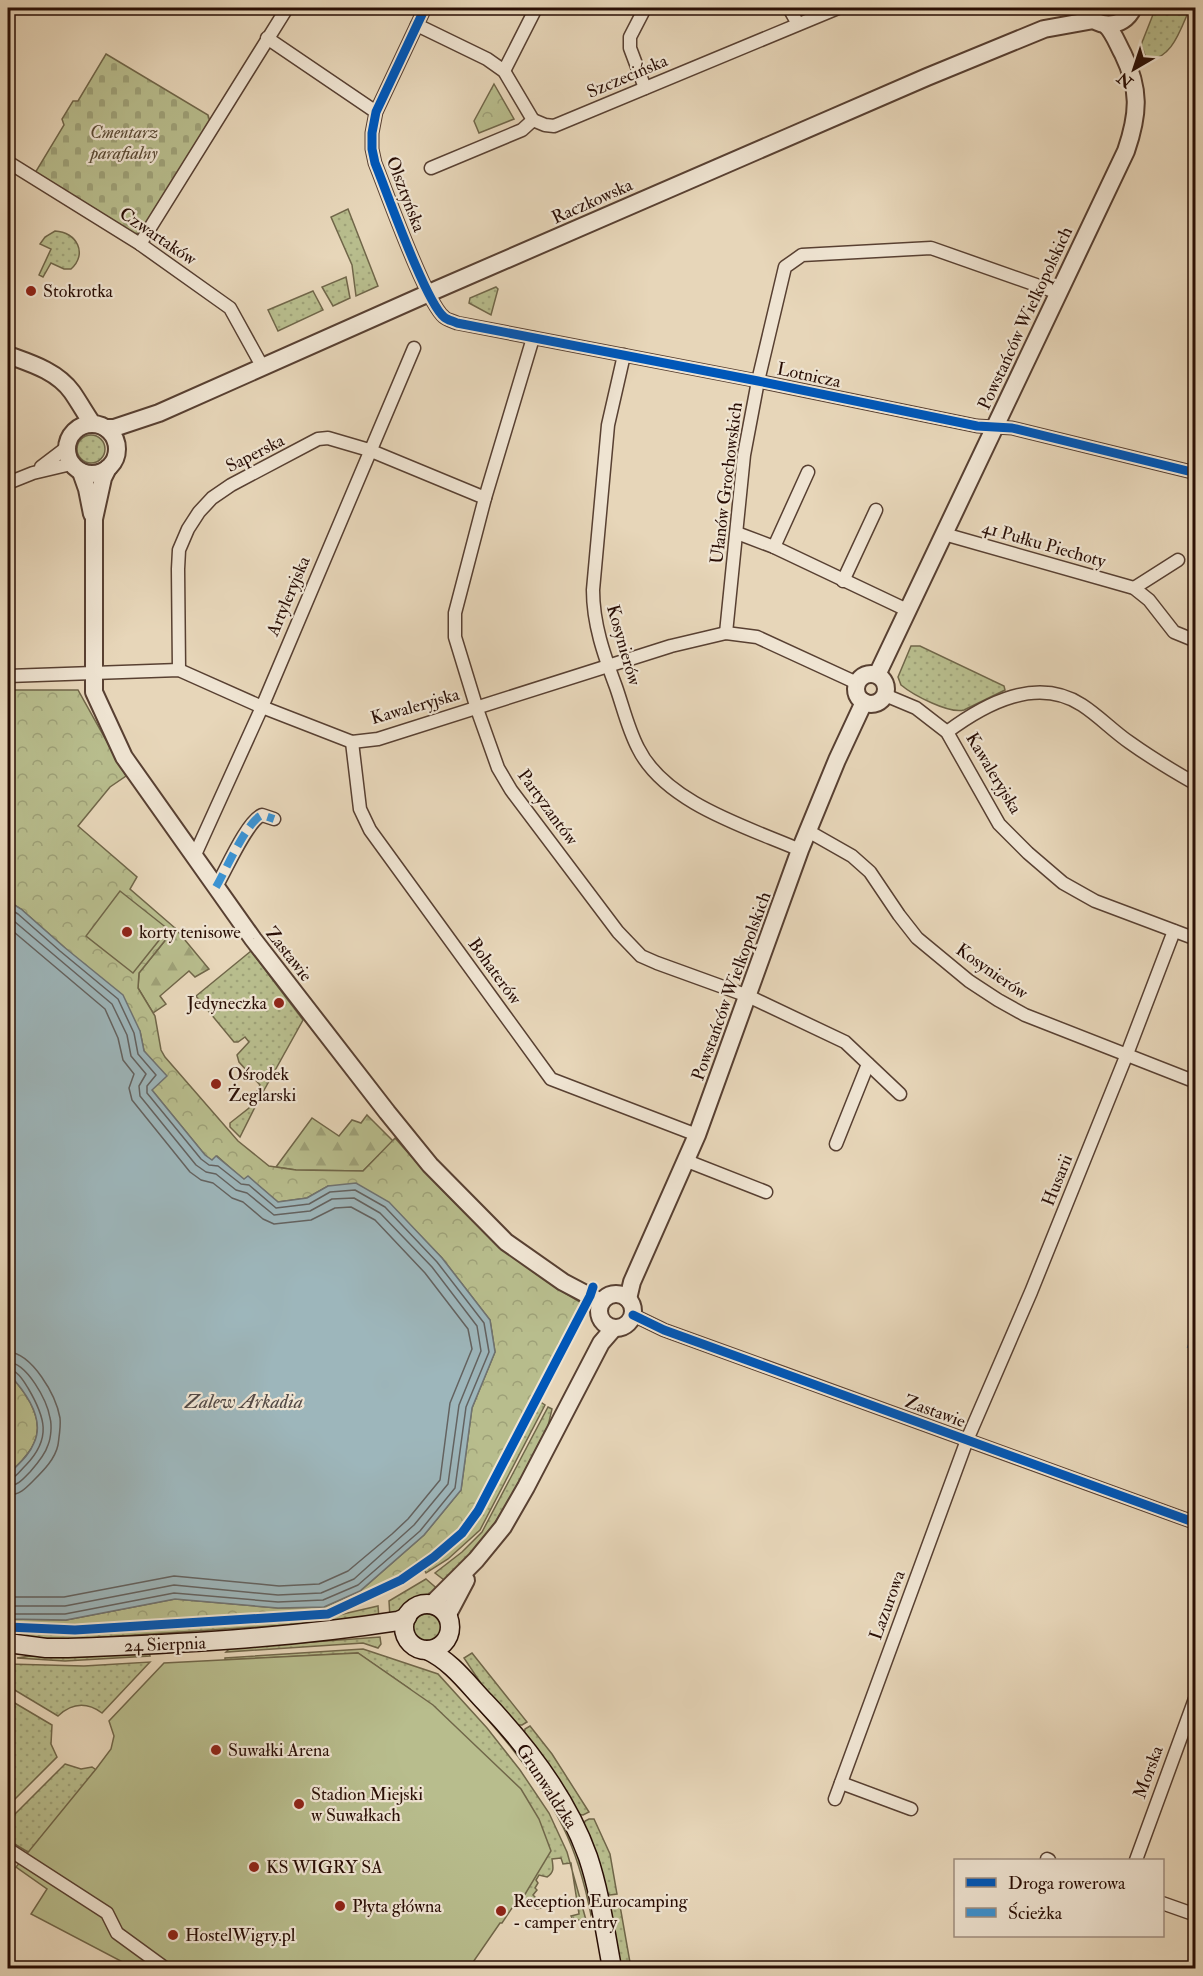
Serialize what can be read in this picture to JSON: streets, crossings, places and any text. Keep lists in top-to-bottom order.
{
  "streets": {
    "main road": ["24 Sierpnia", "Grunwaldzka"],
    "street": [
      "Szczecińska",
      "Olsztyńska",
      "Raczkowska",
      "Czwartaków",
      "Powstańców Wielkopolskich",
      "Lotnicza",
      "Saperska",
      "Ułanów Grochowskich",
      "41 Pułku Piechoty",
      "Artyleryjska",
      "Kosynierów",
      "Kawaleryjska",
      "Partyzantów",
      "Zastawie",
      "Bohaterów",
      "Husarii",
      "Lazurowa",
      "Morska"
    ]
  },
  "crossings": [
    ["Olsztyńska", "Raczkowska"],
    ["Olsztyńska", "Lotnicza"],
    ["Raczkowska", "Czwartaków"],
    ["Raczkowska", "Powstańców Wielkopolskich"],
    ["Raczkowska", "Lotnicza"],
    ["Powstańców Wielkopolskich", "Lotnicza"],
    ["Powstańców Wielkopolskich", "Ułanów Grochowskich"],
    ["Powstańców Wielkopolskich", "41 Pułku Piechoty"],
    ["Powstańców Wielkopolskich", "Kosynierów"],
    ["Powstańców Wielkopolskich", "Kawaleryjska"],
    ["Powstańców Wielkopolskich", "Partyzantów"],
    ["Powstańców Wielkopolskich", "Zastawie"],
    ["Powstańców Wielkopolskich", "Bohaterów"],
    ["Powstańców Wielkopolskich", "24 Sierpnia"],
    ["Powstańców Wielkopolskich", "Grunwaldzka"],
    ["Lotnicza", "Ułanów Grochowskich"],
    ["Lotnicza", "Kosynierów"],
    ["Lotnicza", "Partyzantów"],
    ["Saperska", "Artyleryjska"],
    ["Saperska", "Kawaleryjska"],
    ["Saperska", "Partyzantów"],
    ["Ułanów Grochowskich", "Kawaleryjska"],
    ["Artyleryjska", "Kawaleryjska"],
    ["Artyleryjska", "Zastawie"],
    ["Kosynierów", "Kawaleryjska"],
    ["Kosynierów", "Husarii"],
    ["Kawaleryjska", "Partyzantów"],
    ["Kawaleryjska", "Zastawie"],
    ["Kawaleryjska", "Bohaterów"],
    ["Kawaleryjska", "Husarii"],
    ["Zastawie", "Husarii"],
    ["Zastawie", "Lazurowa"],
    ["Husarii", "Lazurowa"],
    ["24 Sierpnia", "Grunwaldzka"]
  ],
  "water": ["Zalew Arkadia"],
  "parks": ["Cmentarz parafialny"],
  "places": [
    "Stokrotka",
    "korty tenisowe",
    "Jedyneczka",
    "Ośrodek Żeglarski",
    "Suwałki Arena",
    "Stadion Miejski w Suwałkach",
    "KS WIGRY SA",
    "Płyta główna",
    "Reception Eurocamping - camper entry",
    "HostelWigry.pl"
  ],
  "legend": ["Droga rowerowa", "Ścieżka"],
  "north": "bottom left"
}
